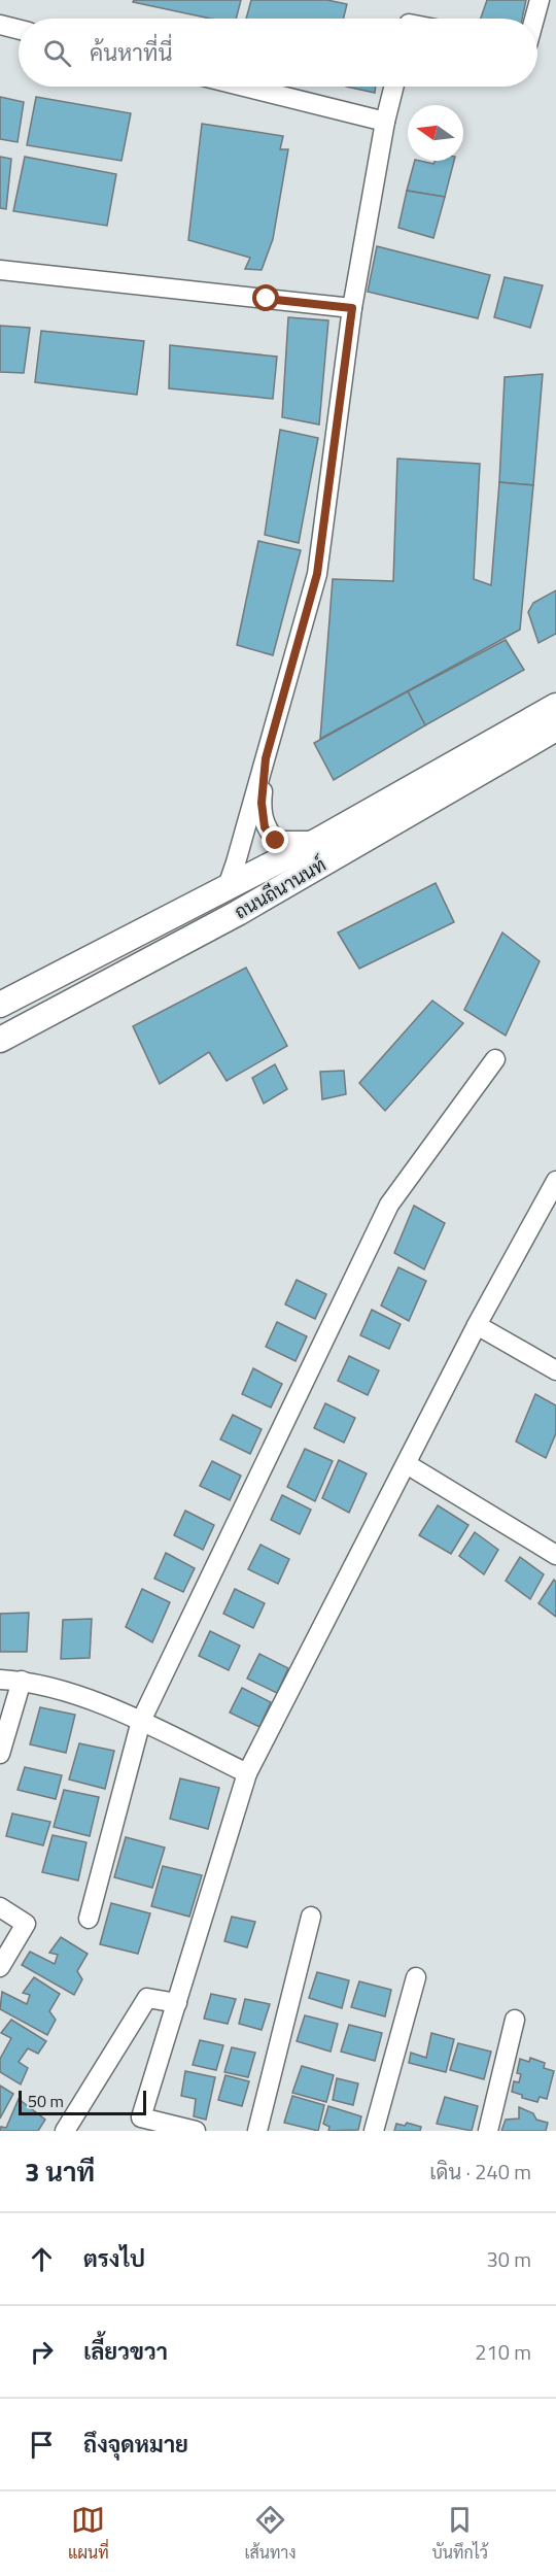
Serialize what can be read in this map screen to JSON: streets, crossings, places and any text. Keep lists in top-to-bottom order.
{
  "streets": {
    "main road": ["ถนนถีนานนท์"]
  },
  "scale_bar": "50 m",
  "north": "left",
  "page": {
    "search": "ค้นหาที่นี่",
    "scale": "50 m",
    "heading": ["3 นาที", "เดิน · 240 m"],
    "list": [
      ["ตรงไป", "30 m"],
      ["เลี้ยวขวา", "210 m"],
      "ถึงจุดหมาย"
    ],
    "nav": ["แผนที่", "เส้นทาง", "บันทึกไว้"]
  }
}
